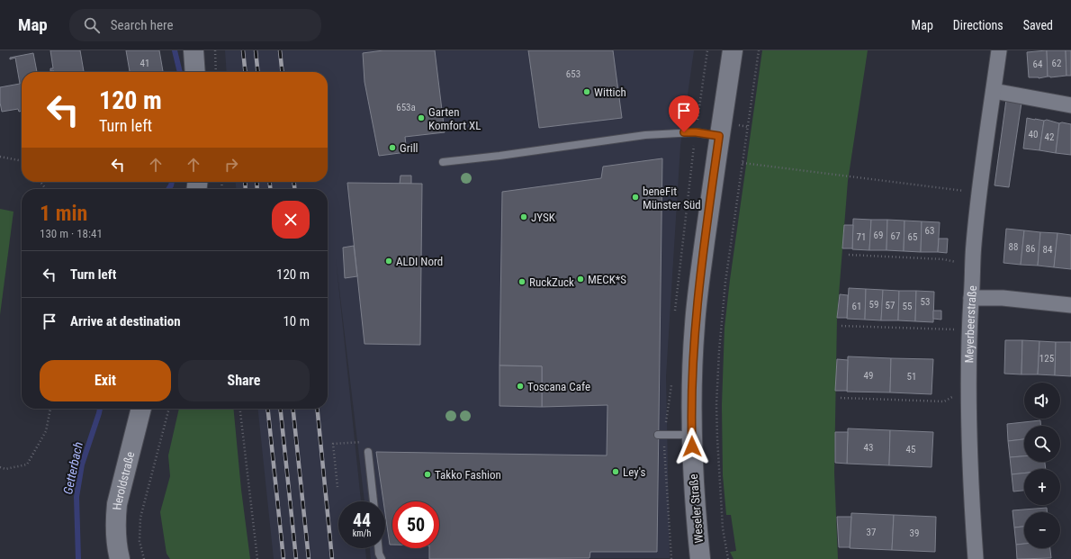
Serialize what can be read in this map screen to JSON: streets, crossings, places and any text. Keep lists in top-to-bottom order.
{
  "streets": {
    "main road": ["Heroldstraße", "Weseler Straße"],
    "street": ["Meyerbeerstraße"]
  },
  "water": ["Getterbach"],
  "places": [
    "Wittich",
    "Garten Komfort XL",
    "Grill",
    "beneFit Münster Süd",
    "JYSK",
    "ALDI Nord",
    "MECK*S",
    "RuckZuck",
    "Toscana Cafe",
    "Ley's",
    "Takko Fashion"
  ],
  "house_numbers": [
    "41",
    "62",
    "64",
    "653",
    "653a",
    "40",
    "42",
    "63",
    "69",
    "67",
    "71",
    "65",
    "88",
    "86",
    "84",
    "53",
    "59",
    "57",
    "61",
    "55",
    "125",
    "49",
    "51",
    "43",
    "45",
    "37",
    "39"
  ],
  "page": {
    "header": "Map",
    "search": "Search here",
    "nav": ["Map", "Directions", "Saved"],
    "turn": ["120 m", "Turn left"],
    "heading": ["1 min", "130 m · 18:41"],
    "list": [
      {
        "name": "Turn left",
        "value": "120 m"
      },
      {
        "name": "Arrive at destination",
        "value": "10 m"
      }
    ],
    "buttons": ["Exit", "Share"],
    "map_buttons": ["+", "−"],
    "speed": "44 km/h",
    "limit": "50"
  }
}
